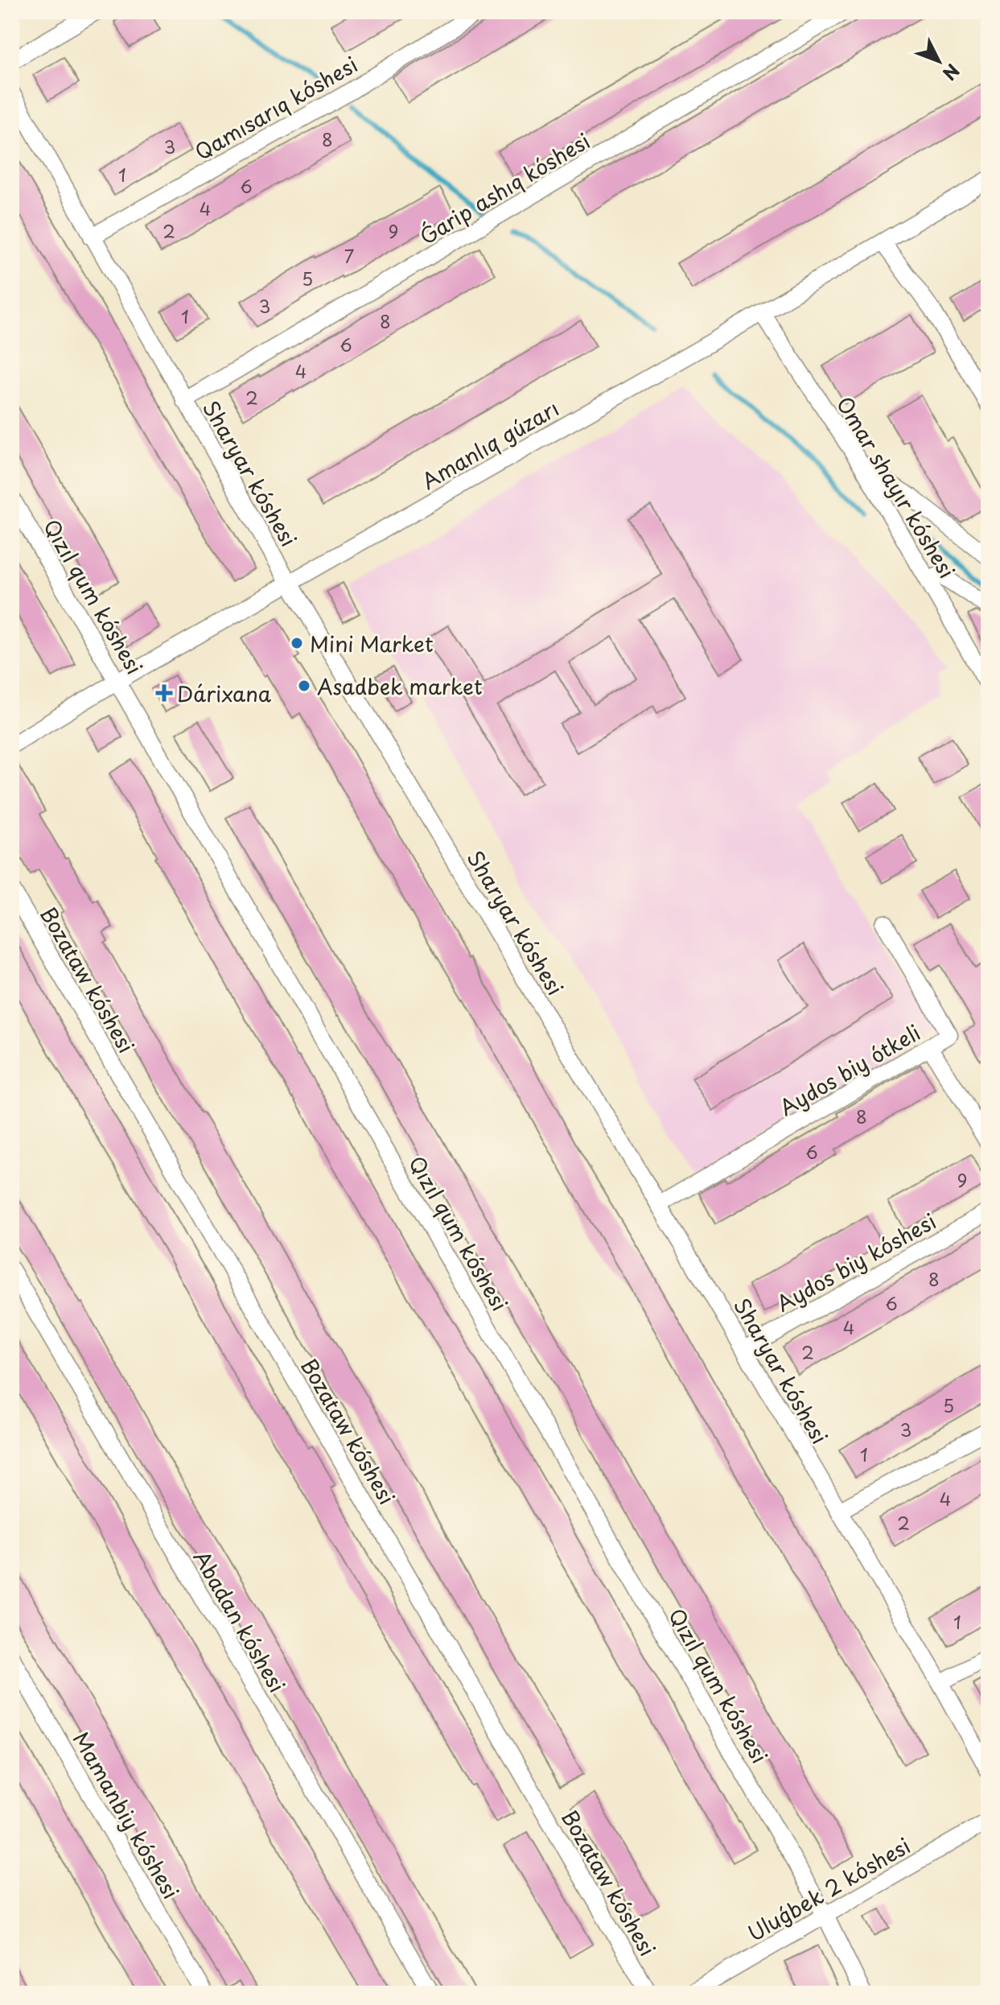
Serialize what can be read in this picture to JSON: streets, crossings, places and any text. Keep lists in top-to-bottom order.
{
  "streets": {
    "street": [
      "Qamısarıq kóshesi",
      "Ǵarip ashıq kóshesi",
      "Amanlıq gúzarı",
      "Sharyar kóshesi",
      "Omar shayır kóshesi",
      "Qızıl qum kóshesi",
      "Bozataw kóshesi",
      "Aydos biy ótkeli",
      "Aydos biy kóshesi",
      "Abadan kóshesi",
      "Mamanbiy kóshesi",
      "Uluǵbek 2 kóshesi"
    ]
  },
  "crossings": [
    ["Qamısarıq kóshesi", "Sharyar kóshesi"],
    ["Ǵarip ashıq kóshesi", "Sharyar kóshesi"],
    ["Amanlıq gúzarı", "Sharyar kóshesi"],
    ["Amanlıq gúzarı", "Omar shayır kóshesi"],
    ["Amanlıq gúzarı", "Qızıl qum kóshesi"],
    ["Sharyar kóshesi", "Aydos biy ótkeli"],
    ["Sharyar kóshesi", "Aydos biy kóshesi"],
    ["Qızıl qum kóshesi", "Uluǵbek 2 kóshesi"]
  ],
  "places": {
    "other": ["Mini Market", "Asadbek market"],
    "health": ["Dárixana"]
  },
  "house_numbers": [
    "8",
    "3",
    "1",
    "6",
    "4",
    "2",
    "9",
    "7",
    "5",
    "3",
    "1",
    "8",
    "6",
    "4",
    "2",
    "8",
    "6",
    "9",
    "8",
    "6",
    "4",
    "2",
    "5",
    "3",
    "1",
    "4",
    "2",
    "1"
  ],
  "north": "bottom right"
}
